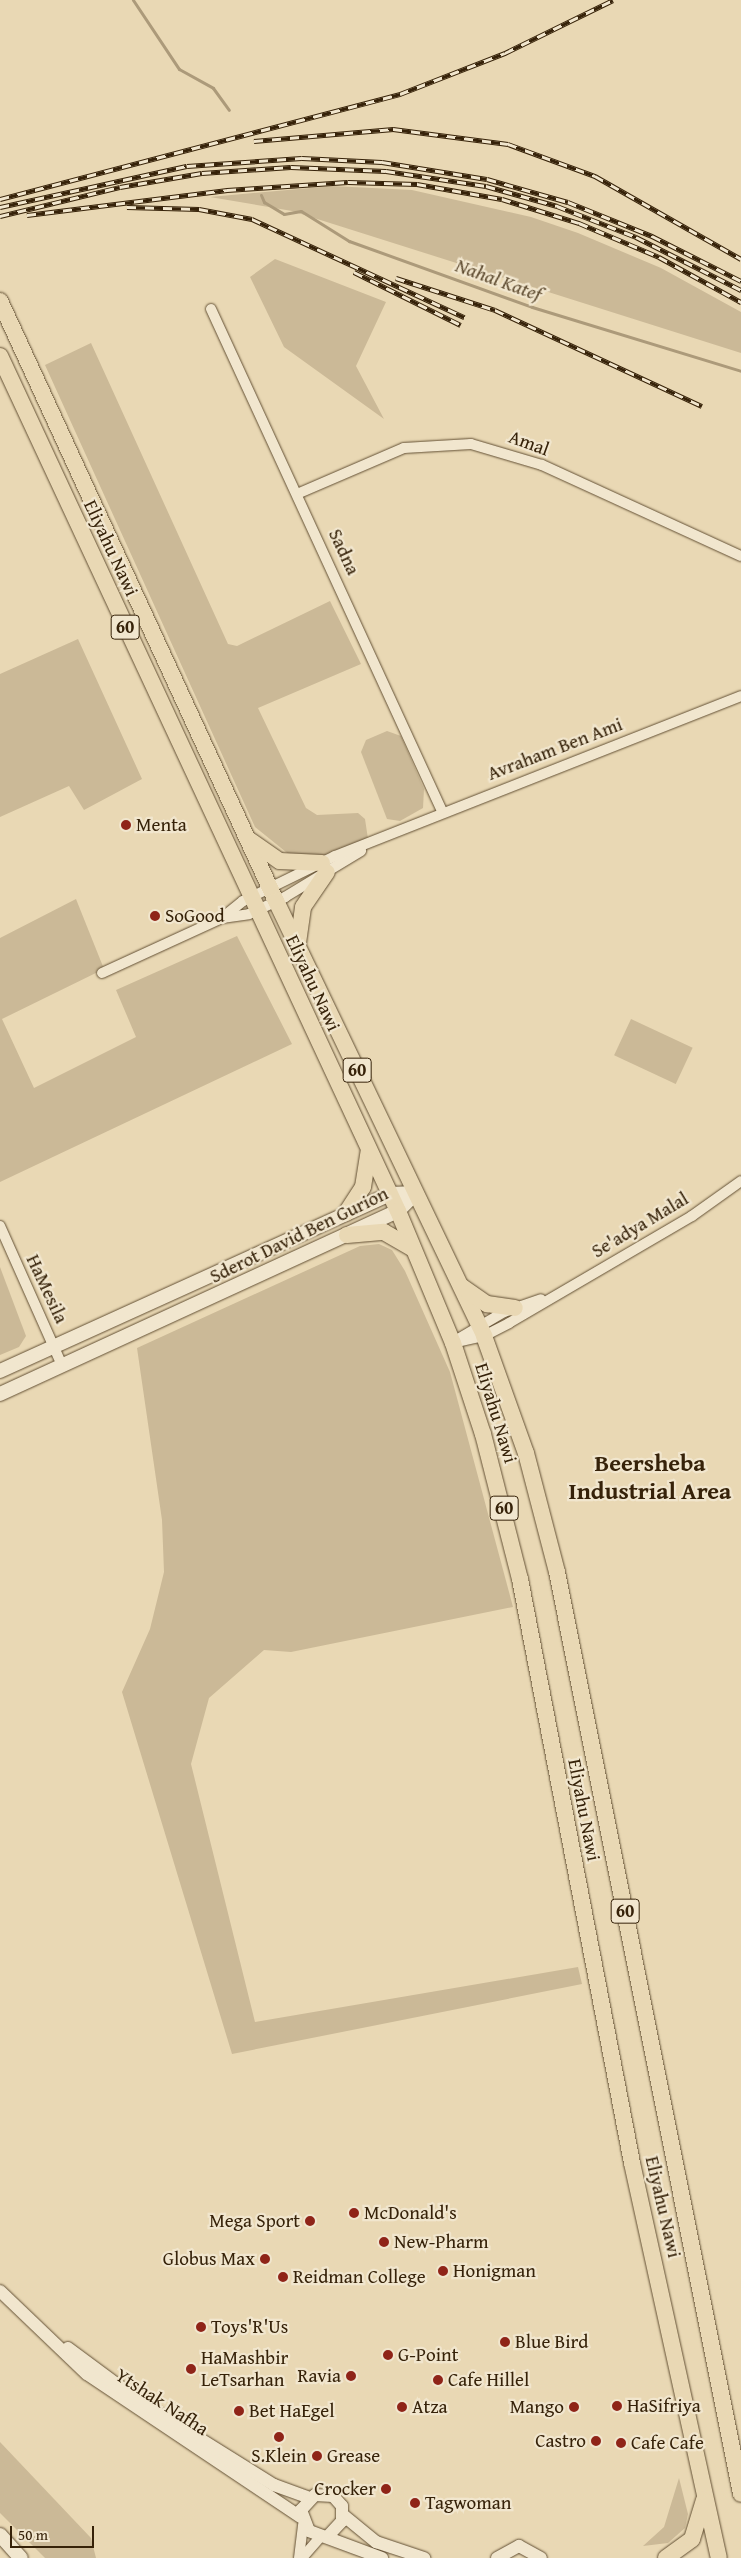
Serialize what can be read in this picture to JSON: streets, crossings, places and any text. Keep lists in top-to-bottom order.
{
  "streets": {
    "highway": ["Eliyahu Nawi", "60"],
    "main road": ["Sderot David Ben Gurion"],
    "street": [
      "Amal",
      "Sadna",
      "Avraham Ben Ami",
      "Se'adya Malal",
      "HaMesila",
      "Ytshak Nafha"
    ]
  },
  "crossings": [
    ["Amal", "Sadna"],
    ["Eliyahu Nawi", "Avraham Ben Ami"],
    ["Eliyahu Nawi", "Se'adya Malal"],
    ["Eliyahu Nawi", "Sderot David Ben Gurion"],
    ["Sadna", "Avraham Ben Ami"],
    ["Sderot David Ben Gurion", "HaMesila"]
  ],
  "districts": ["Beersheba Industrial Area"],
  "water": ["Nahal Katef"],
  "places": [
    "Menta",
    "SoGood",
    "McDonald's",
    "Mega Sport",
    "New-Pharm",
    "Globus Max",
    "Honigman",
    "Reidman College",
    "Toys'R'Us",
    "Blue Bird",
    "G-Point",
    "HaMashbir LeTsarhan",
    "Ravia",
    "Cafe Hillel",
    "HaSifriya",
    "Atza",
    "Mango",
    "Bet HaEgel",
    "S.Klein",
    "Castro",
    "Cafe Cafe",
    "Grease",
    "Crocker",
    "Tagwoman"
  ],
  "scale_bar": "50 m"
}
